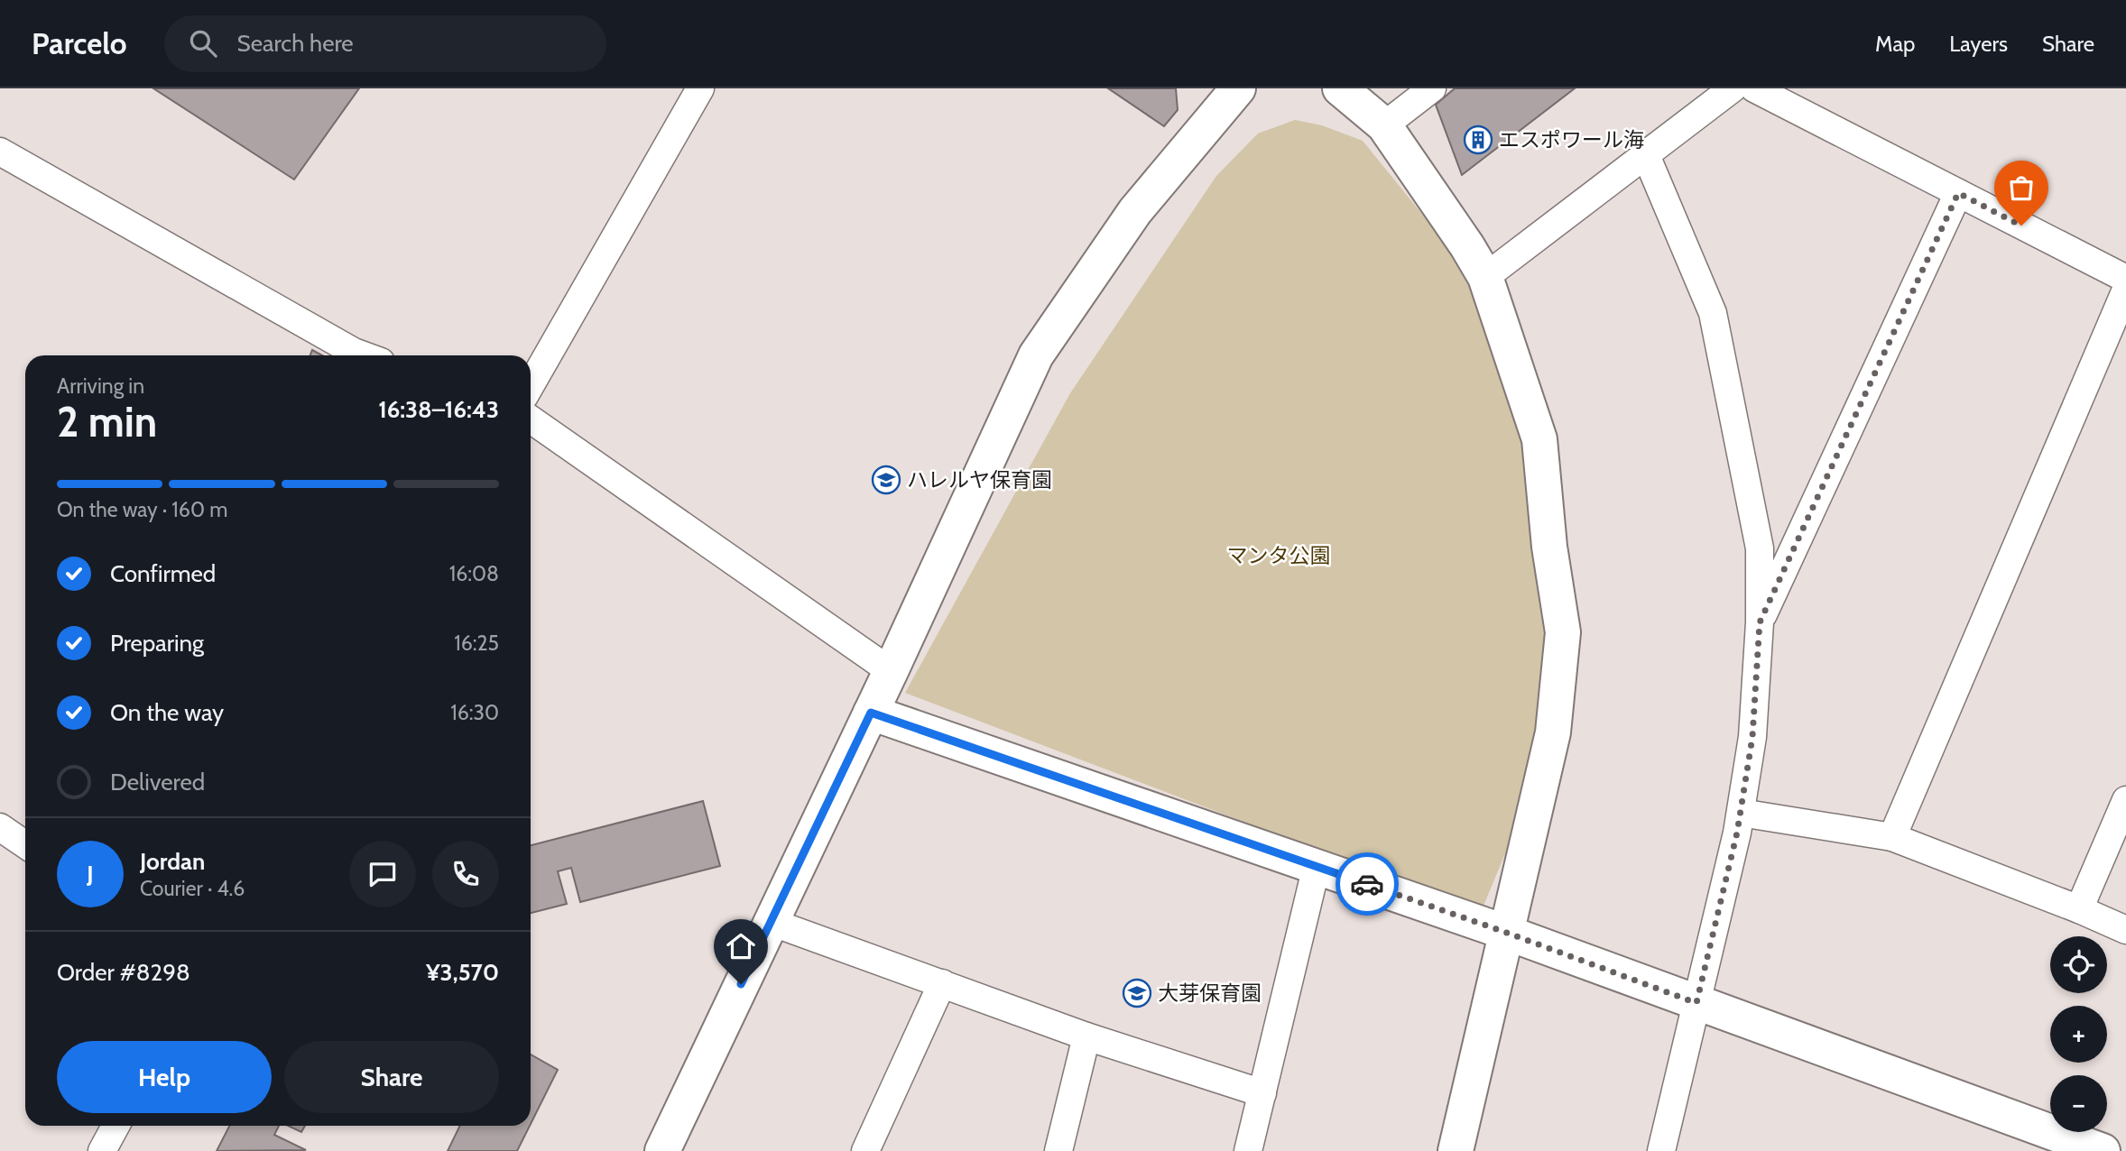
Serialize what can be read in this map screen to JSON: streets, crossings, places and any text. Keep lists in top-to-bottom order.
{
  "parks": ["マンタ公園"],
  "places": {
    "building": ["エスポワール海"],
    "school or university": ["ハレルヤ保育園", "大芽保育園"]
  },
  "page": {
    "header": "Parcelo",
    "search": "Search here",
    "nav": ["Map", "Layers", "Share"],
    "heading": ["2 min", "Arriving in", "16:38–16:43"],
    "panel": [
      "Jordan",
      "Courier · 4.6",
      "Order #8298",
      "¥3,570"
    ],
    "bar": "On the way · 160 m",
    "list": [
      ["Confirmed", "16:08"],
      ["Preparing", "16:25"],
      ["On the way", "16:30"],
      "Delivered"
    ],
    "round": "J",
    "map_buttons": ["+", "−"],
    "buttons": ["Help", "Share"]
  }
}
